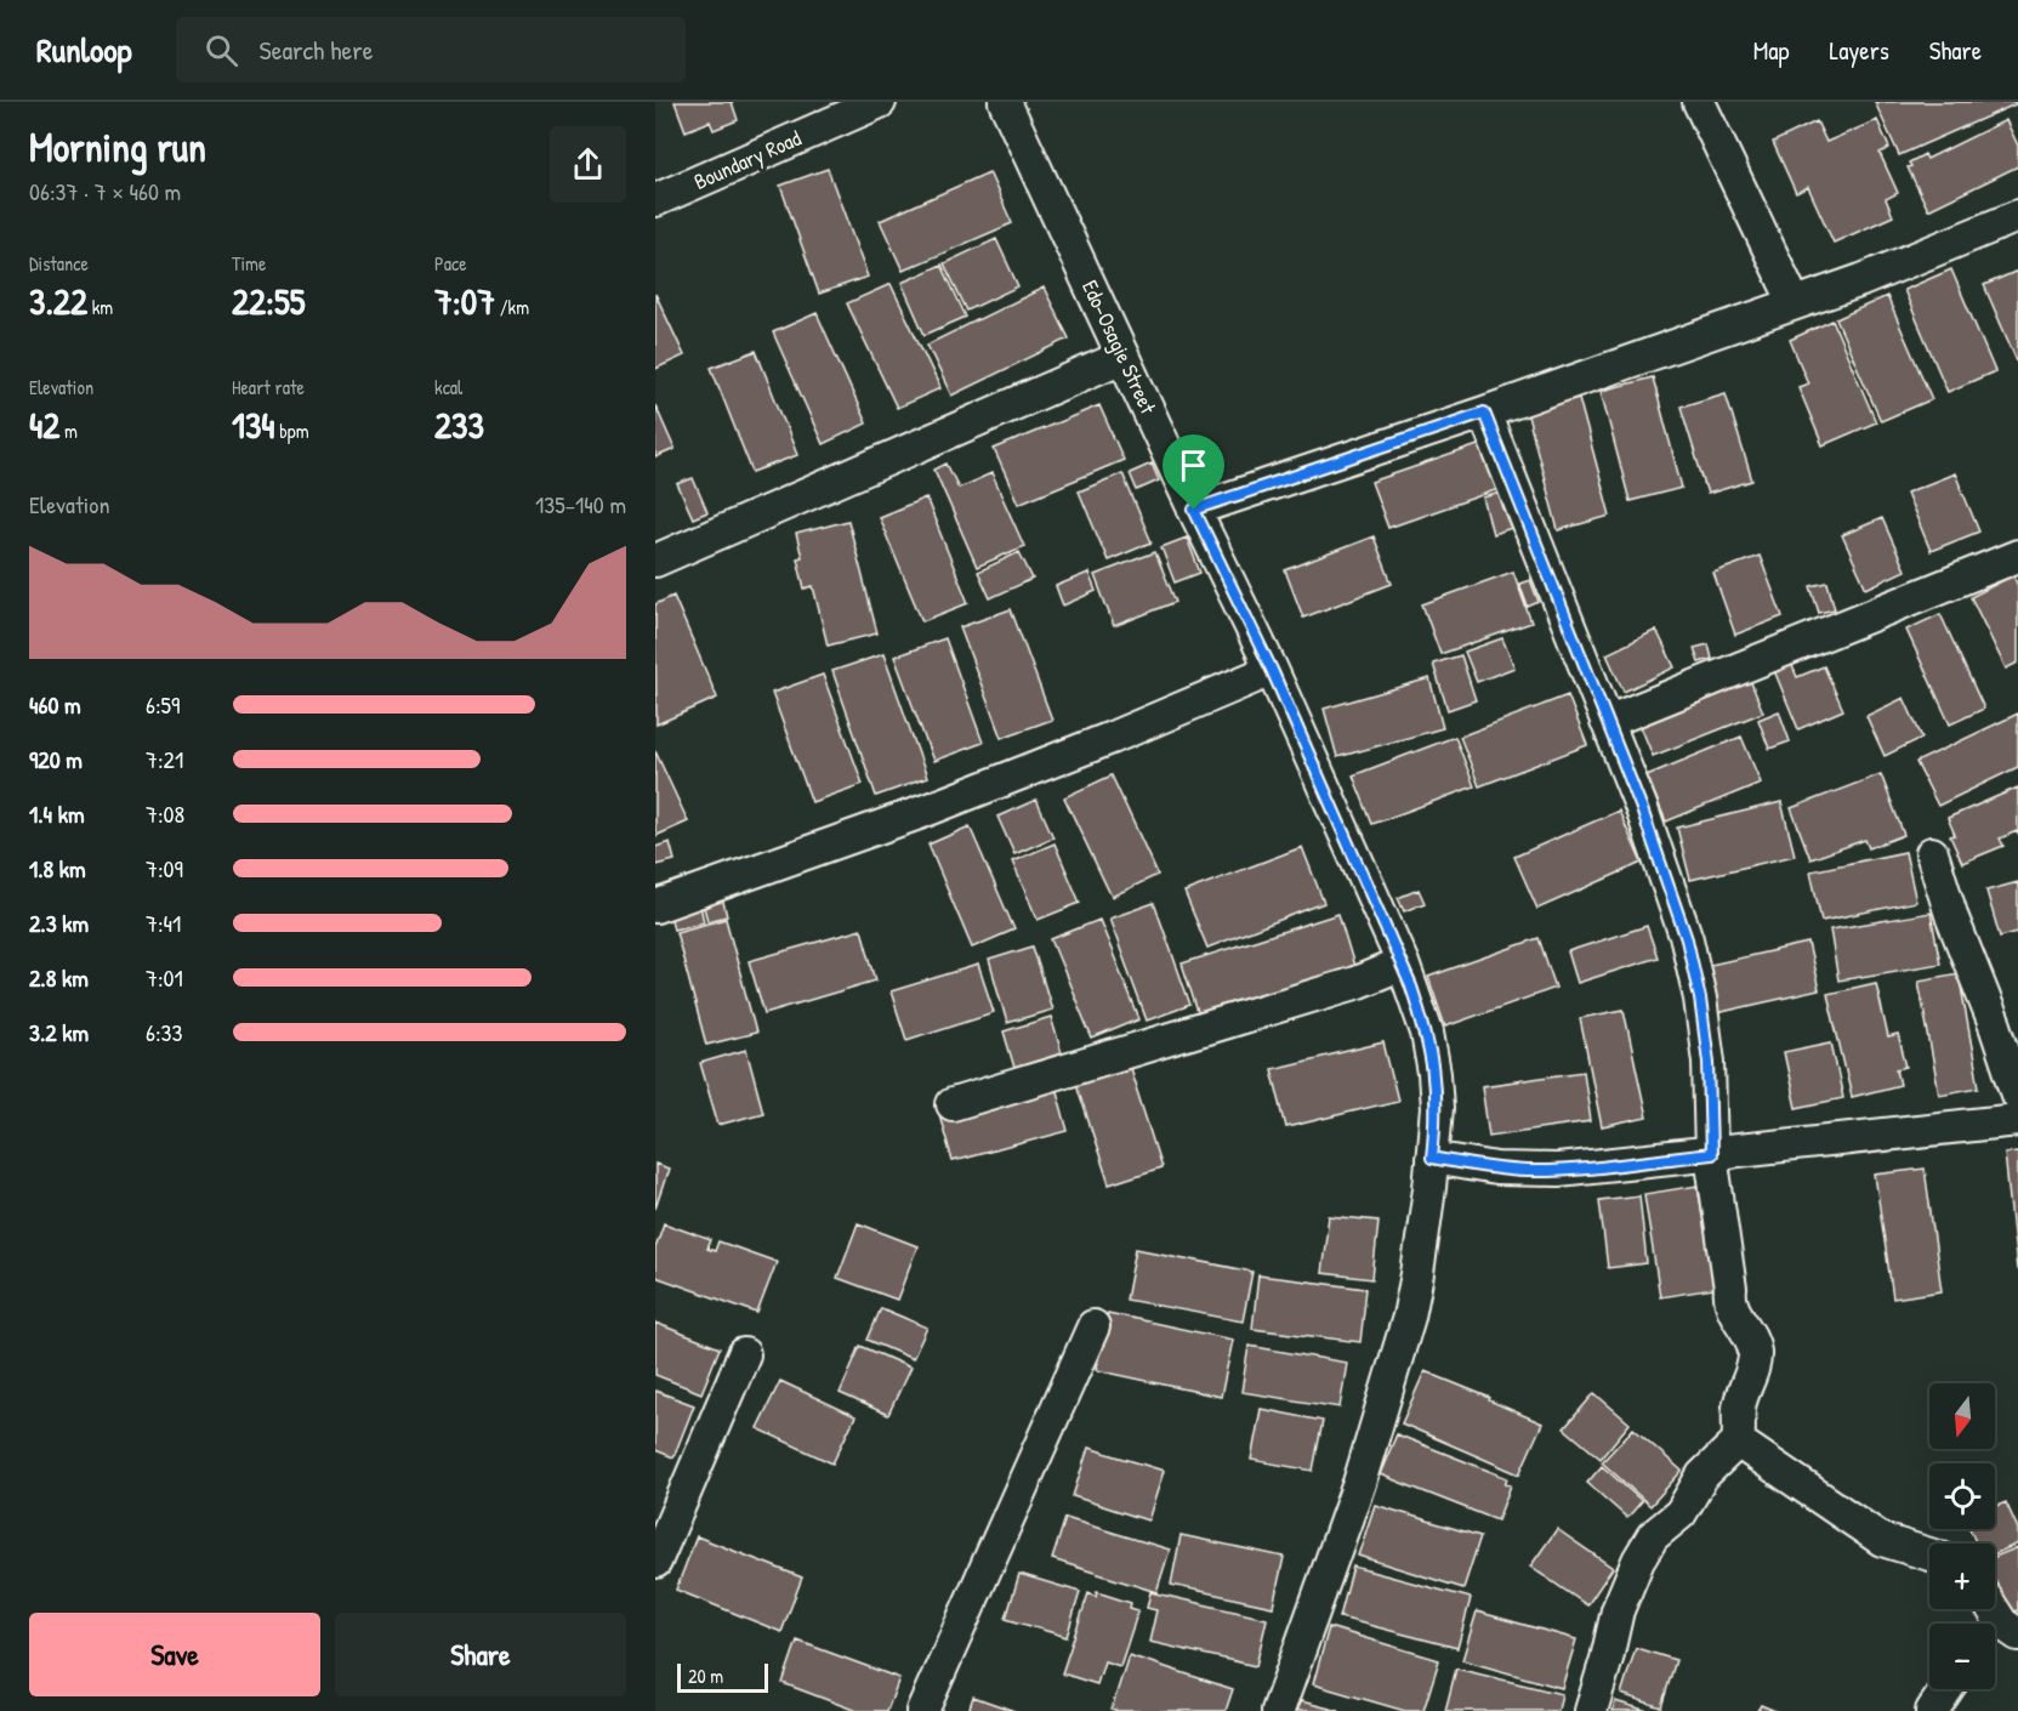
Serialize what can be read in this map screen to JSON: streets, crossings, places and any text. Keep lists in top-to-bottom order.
{
  "streets": {
    "street": ["Boundary Road", "Edo-Osagie Street"]
  },
  "scale_bar": "20 m",
  "north": "bottom",
  "page": {
    "header": "Runloop",
    "search": "Search here",
    "nav": ["Map", "Layers", "Share"],
    "heading": ["Morning run", "06:37 · 7 × 460 m"],
    "stats": [
      ["Distance", "3.22 km"],
      ["Time", "22:55"],
      ["Pace", "7:07 /km"],
      ["Elevation", "42 m"],
      ["Heart rate", "134 bpm"],
      ["kcal", "233"]
    ],
    "chart": ["Elevation", "135–140 m"],
    "list": [
      {
        "name": "460 m",
        "note": "6:59"
      },
      {
        "name": "920 m",
        "note": "7:21"
      },
      {
        "name": "1.4 km",
        "note": "7:08"
      },
      {
        "name": "1.8 km",
        "note": "7:09"
      },
      {
        "name": "2.3 km",
        "note": "7:41"
      },
      {
        "name": "2.8 km",
        "note": "7:01"
      },
      {
        "name": "3.2 km",
        "note": "6:33"
      }
    ],
    "map_buttons": ["+", "−"],
    "buttons": ["Save", "Share"],
    "scale": "20 m"
  }
}
